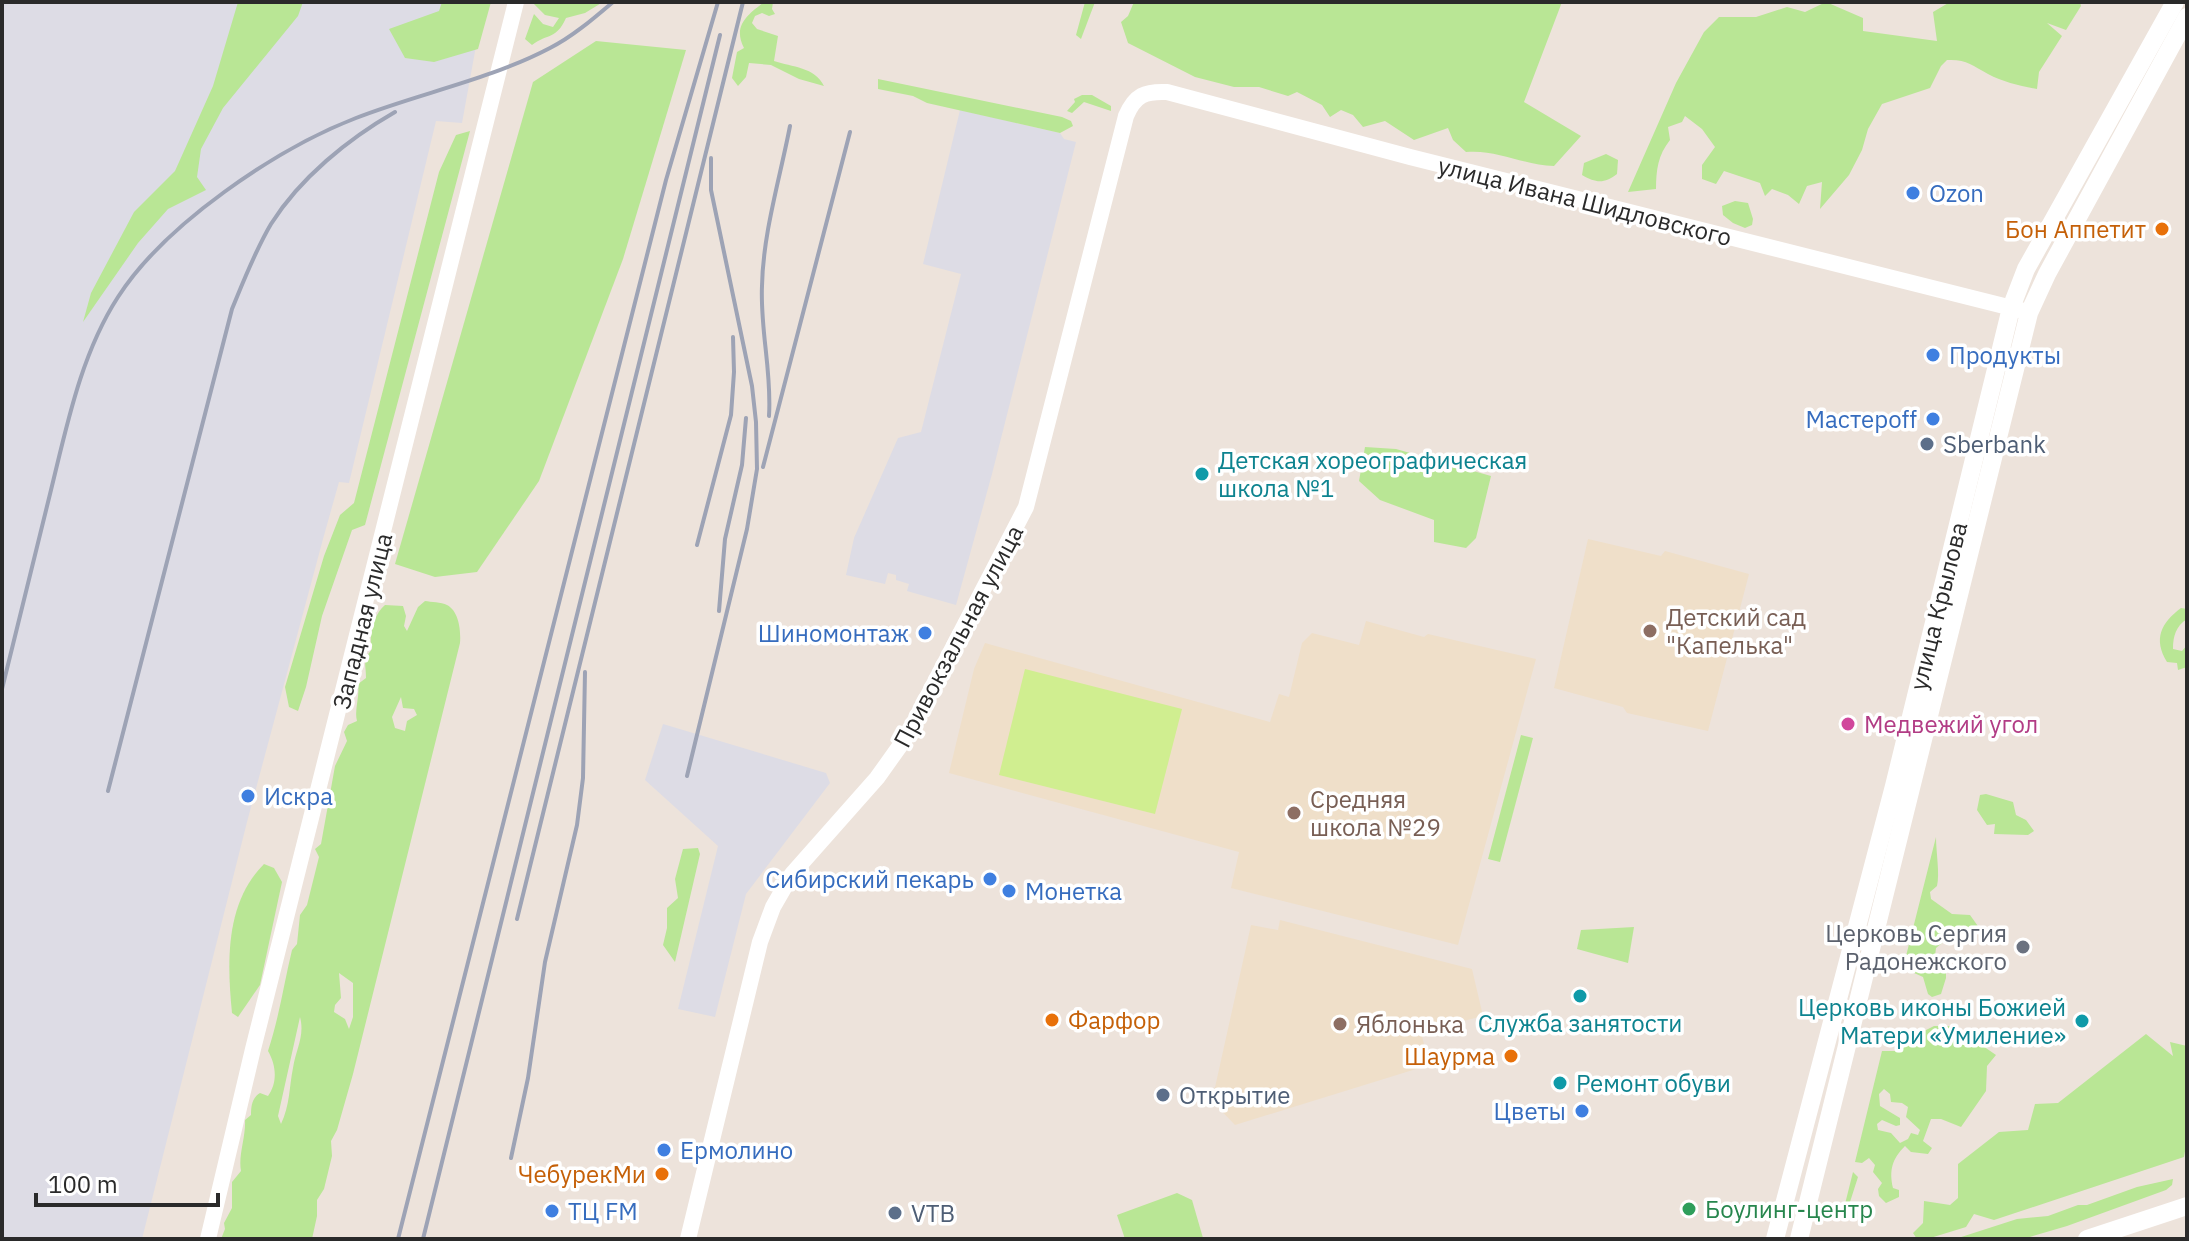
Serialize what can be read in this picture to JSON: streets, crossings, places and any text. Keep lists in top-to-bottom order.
{
  "streets": {
    "main road": ["улица Крылова"],
    "street": ["улица Ивана Шидловского", "Западная улица", "Привокзальная улица"]
  },
  "crossings": [
    ["улица Ивана Шидловского", "улица Крылова"],
    ["улица Ивана Шидловского", "Привокзальная улица"]
  ],
  "places": [
    "Ozon",
    "Бон Аппетит",
    "Продукты",
    "Мастерoff",
    "Sberbank",
    "Детская хореографическая школа №1",
    "Детский сад \"Капелька\"",
    "Шиномонтаж",
    "Медвежий угол",
    "Искра",
    "Средняя школа №29",
    "Сибирский пекарь",
    "Монетка",
    "Церковь Сергия Радонежского",
    "Служба занятости",
    "Фарфор",
    "Церковь иконы Божией Матери «Умиление»",
    "Яблонька",
    "Шаурма",
    "Ремонт обуви",
    "Открытие",
    "Цветы",
    "Ермолино",
    "ЧебурекМи",
    "Боулинг-центр",
    "ТЦ FM",
    "VTB"
  ],
  "scale_bar": "100 m"
}
